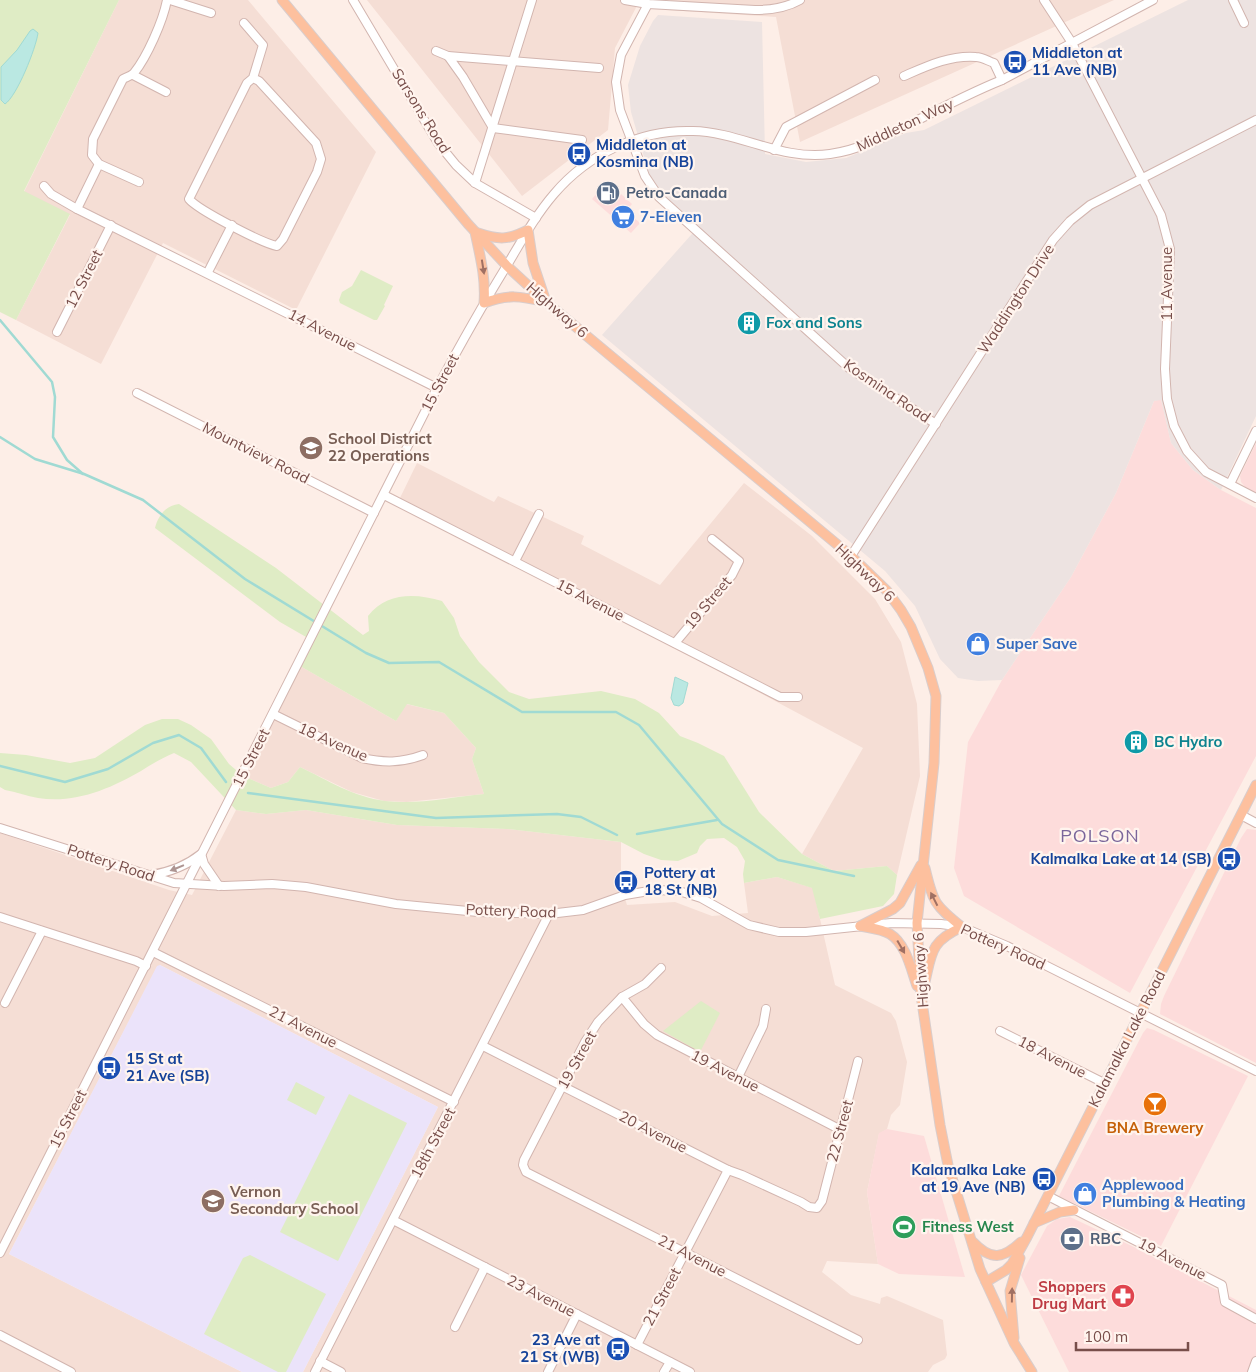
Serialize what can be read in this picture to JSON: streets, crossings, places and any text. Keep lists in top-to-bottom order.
{
  "streets": {
    "main road": ["Highway 6", "Kalamalka Lake Road"],
    "street": [
      "Sarsons Road",
      "Middleton Way",
      "12 Street",
      "11 Avenue",
      "Waddington Drive",
      "14 Avenue",
      "15 Street",
      "Kosmina Road",
      "Mountview Road",
      "15 Avenue",
      "19 Street",
      "18 Avenue",
      "Pottery Road",
      "21 Avenue",
      "19 Avenue",
      "22 Street",
      "20 Avenue",
      "18th Street",
      "23 Avenue",
      "21 Street"
    ]
  },
  "crossings": [
    ["Sarsons Road", "Middleton Way"],
    ["Middleton Way", "11 Avenue"],
    ["Middleton Way", "Highway 6"],
    ["Middleton Way", "15 Street"],
    ["Middleton Way", "Kosmina Road"],
    ["12 Street", "14 Avenue"],
    ["11 Avenue", "Waddington Drive"],
    ["Waddington Drive", "Highway 6"],
    ["Waddington Drive", "Kosmina Road"],
    ["Highway 6", "15 Street"],
    ["Highway 6", "Pottery Road"],
    ["Highway 6", "Kalamalka Lake Road"],
    ["14 Avenue", "15 Street"],
    ["15 Street", "Mountview Road"],
    ["15 Street", "15 Avenue"],
    ["15 Street", "18 Avenue"],
    ["15 Street", "Pottery Road"],
    ["15 Street", "21 Avenue"],
    ["15 Avenue", "19 Street"],
    ["19 Street", "21 Avenue"],
    ["19 Street", "19 Avenue"],
    ["19 Street", "20 Avenue"],
    ["18 Avenue", "Kalamalka Lake Road"],
    ["Pottery Road", "Kalamalka Lake Road"],
    ["Pottery Road", "18th Street"],
    ["21 Avenue", "18th Street"],
    ["21 Avenue", "21 Street"],
    ["Kalamalka Lake Road", "19 Avenue"],
    ["19 Avenue", "22 Street"],
    ["22 Street", "20 Avenue"],
    ["20 Avenue", "18th Street"],
    ["20 Avenue", "21 Street"],
    ["18th Street", "23 Avenue"],
    ["23 Avenue", "21 Street"]
  ],
  "districts": ["POLSON"],
  "places": {
    "bus stop": [
      "Middleton at 11 Ave (NB)",
      "Middleton at Kosmina (NB)",
      "Kalmalka Lake at 14 (SB)",
      "Pottery at 18 St (NB)",
      "15 St at 21 Ave (SB)",
      "Kalamalka Lake at 19 Ave (NB)",
      "23 Ave at 21 St (WB)"
    ],
    "fuel station": ["Petro-Canada"],
    "supermarket": ["7-Eleven"],
    "building": ["Fox and Sons", "BC Hydro"],
    "school or university": ["School District 22 Operations", "Vernon Secondary School"],
    "shop": ["Super Save", "Applewood Plumbing & Heating"],
    "bar": ["BNA Brewery"],
    "sports": ["Fitness West"],
    "bank": ["RBC"],
    "pharmacy": ["Shoppers Drug Mart"]
  },
  "scale_bar": "100 m"
}
